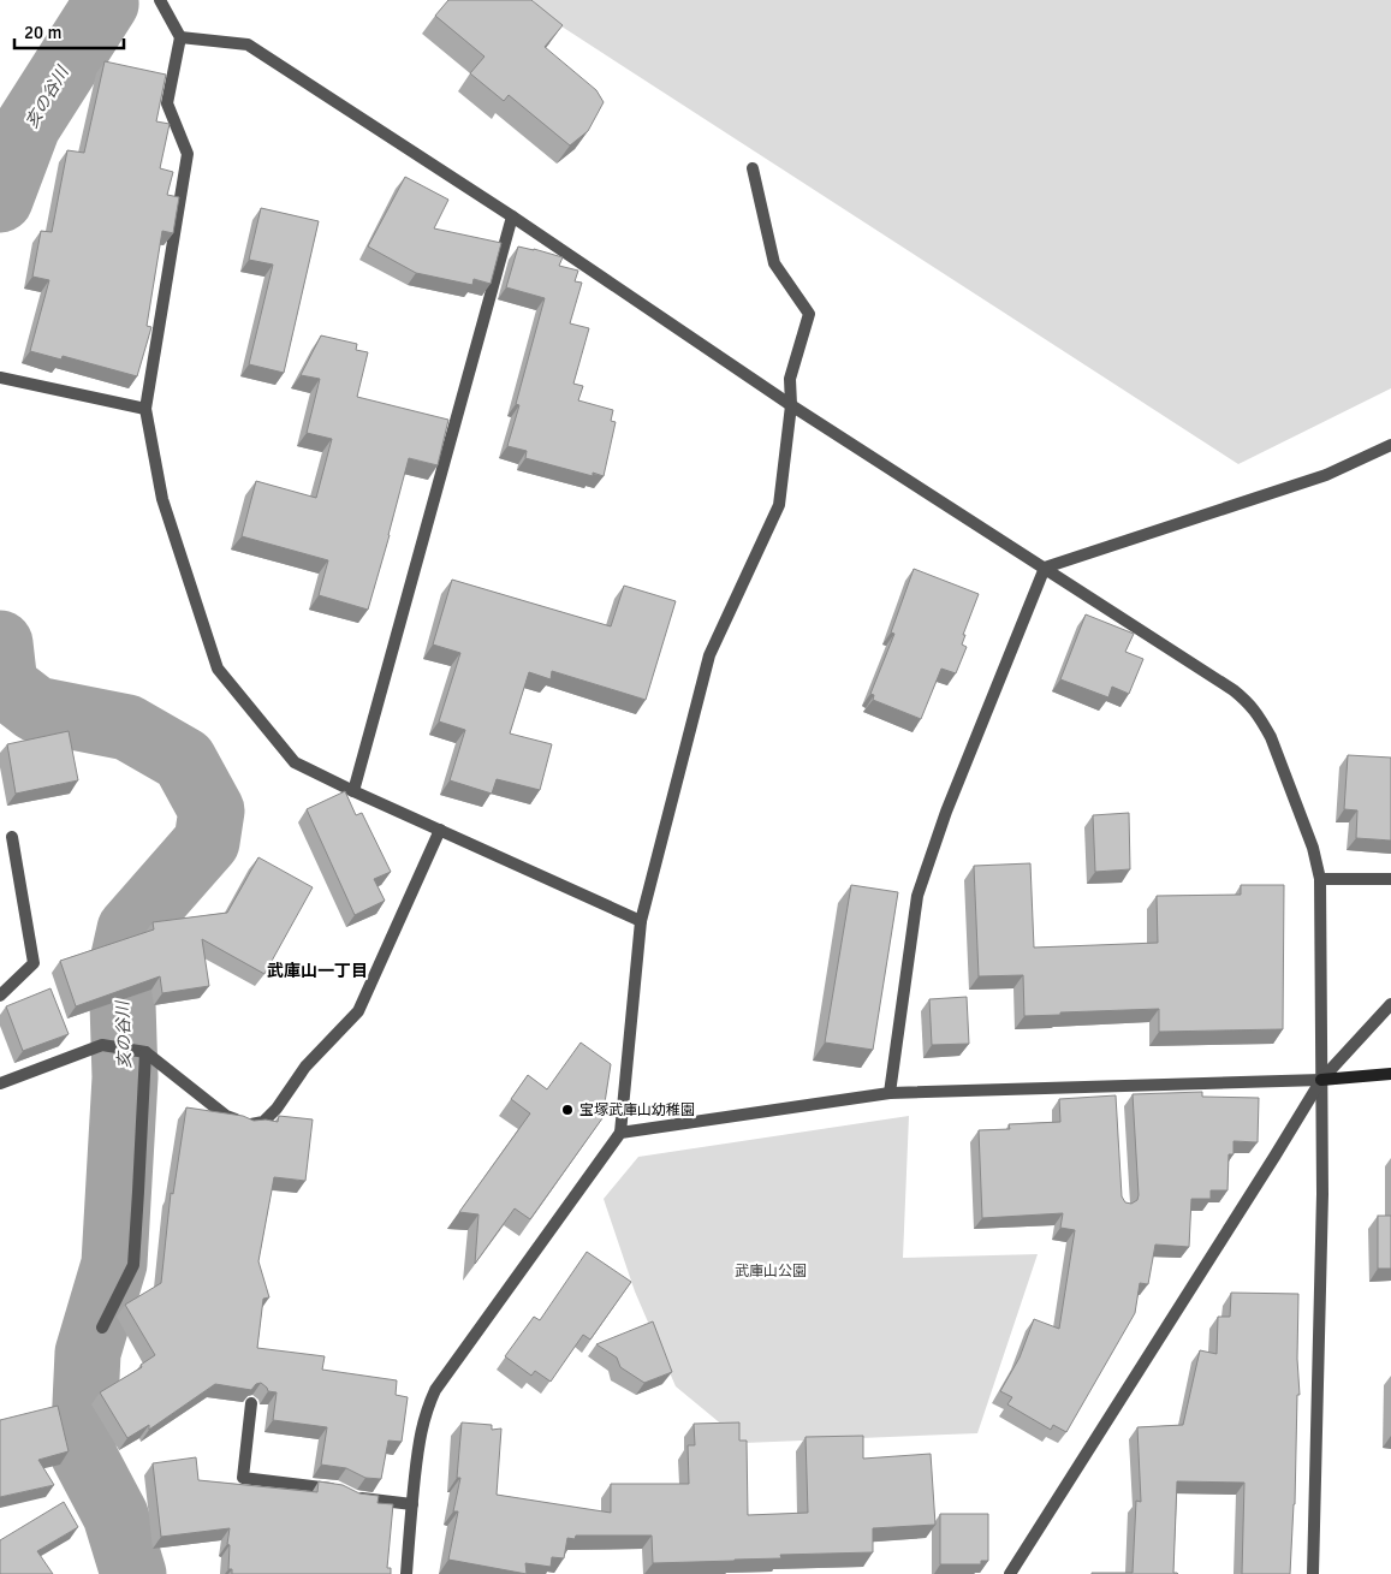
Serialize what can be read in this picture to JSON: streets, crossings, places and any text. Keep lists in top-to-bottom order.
{
  "districts": ["武庫山一丁目"],
  "water": ["亥の谷川"],
  "parks": ["武庫山公園"],
  "places": ["宝塚武庫山幼稚園"],
  "scale_bar": "20 m"
}
